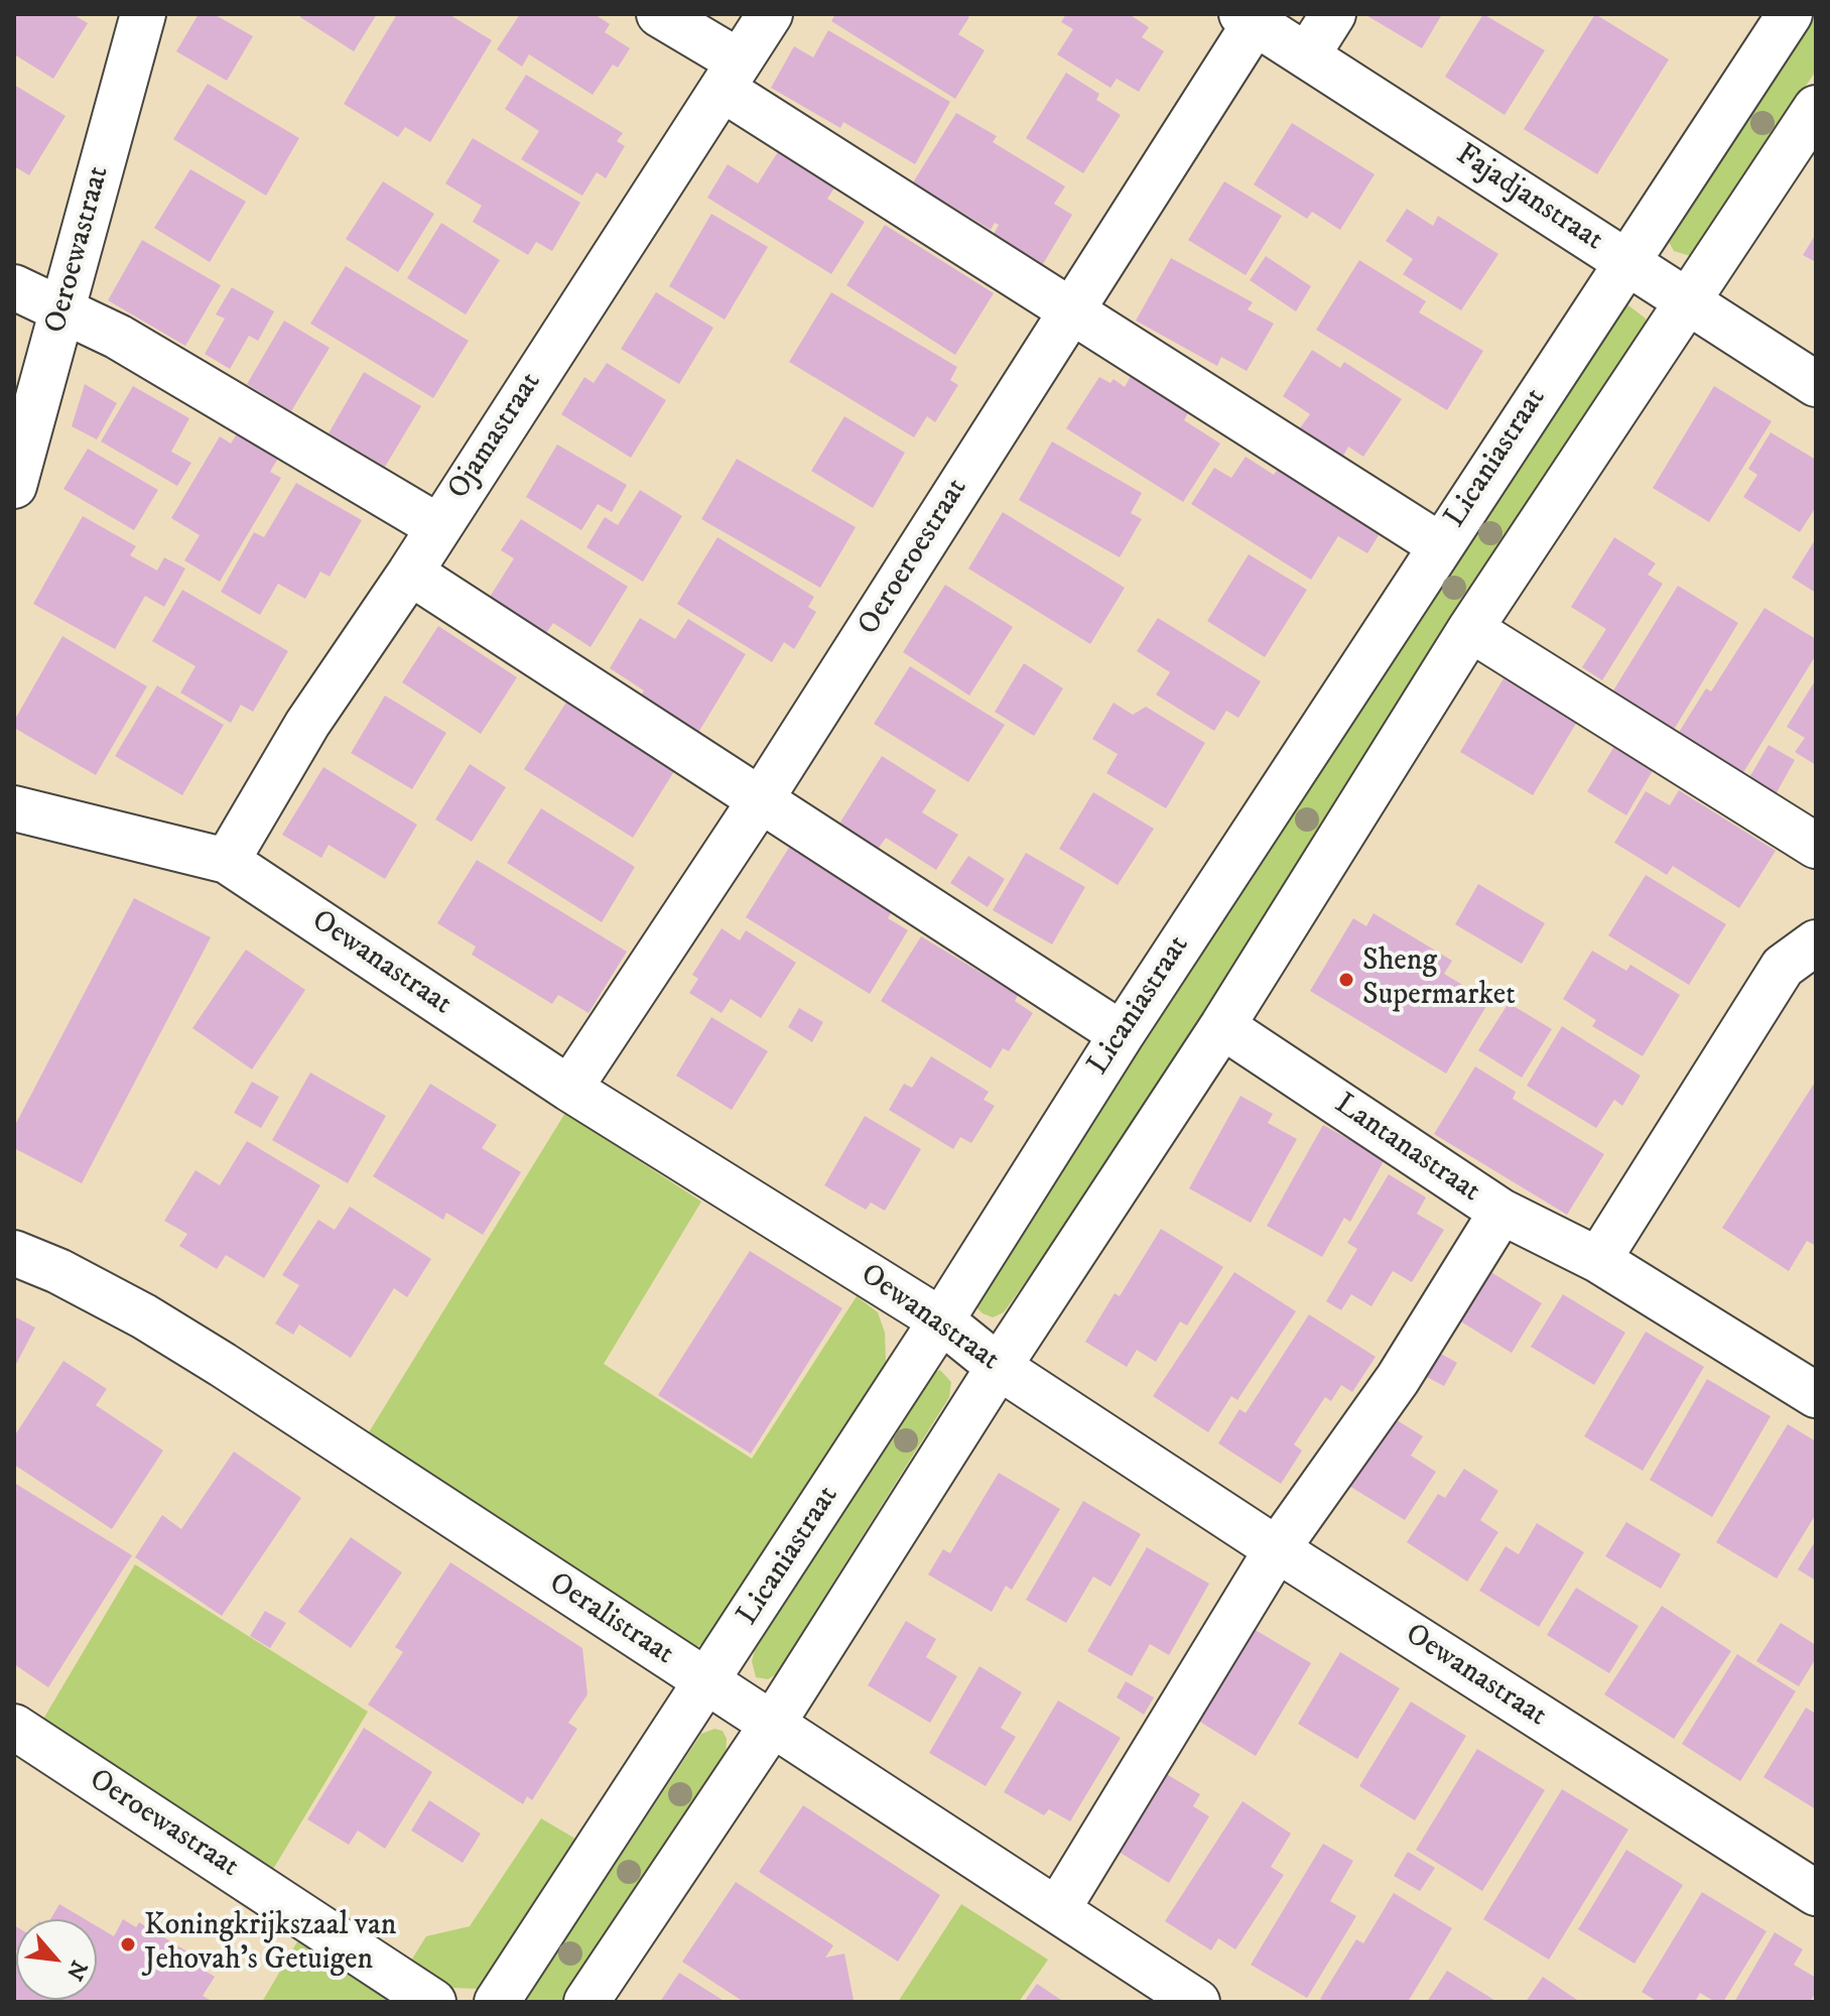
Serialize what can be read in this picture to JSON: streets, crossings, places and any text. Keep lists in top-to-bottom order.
{
  "streets": {
    "street": [
      "Fajadjanstraat",
      "Oeroewastraat",
      "Ojamastraat",
      "Licaniastraat",
      "Oeroeroestraat",
      "Oewanastraat",
      "Lantanastraat",
      "Oeralistraat"
    ]
  },
  "crossings": [
    ["Fajadjanstraat", "Licaniastraat"],
    ["Fajadjanstraat", "Oeroeroestraat"],
    ["Ojamastraat", "Oewanastraat"],
    ["Licaniastraat", "Oewanastraat"],
    ["Licaniastraat", "Oeralistraat"],
    ["Oeroeroestraat", "Oewanastraat"]
  ],
  "places": ["Sheng Supermarket", "Koningkrijkszaal van Jehovah's Getuigen"],
  "north": "bottom right"
}
